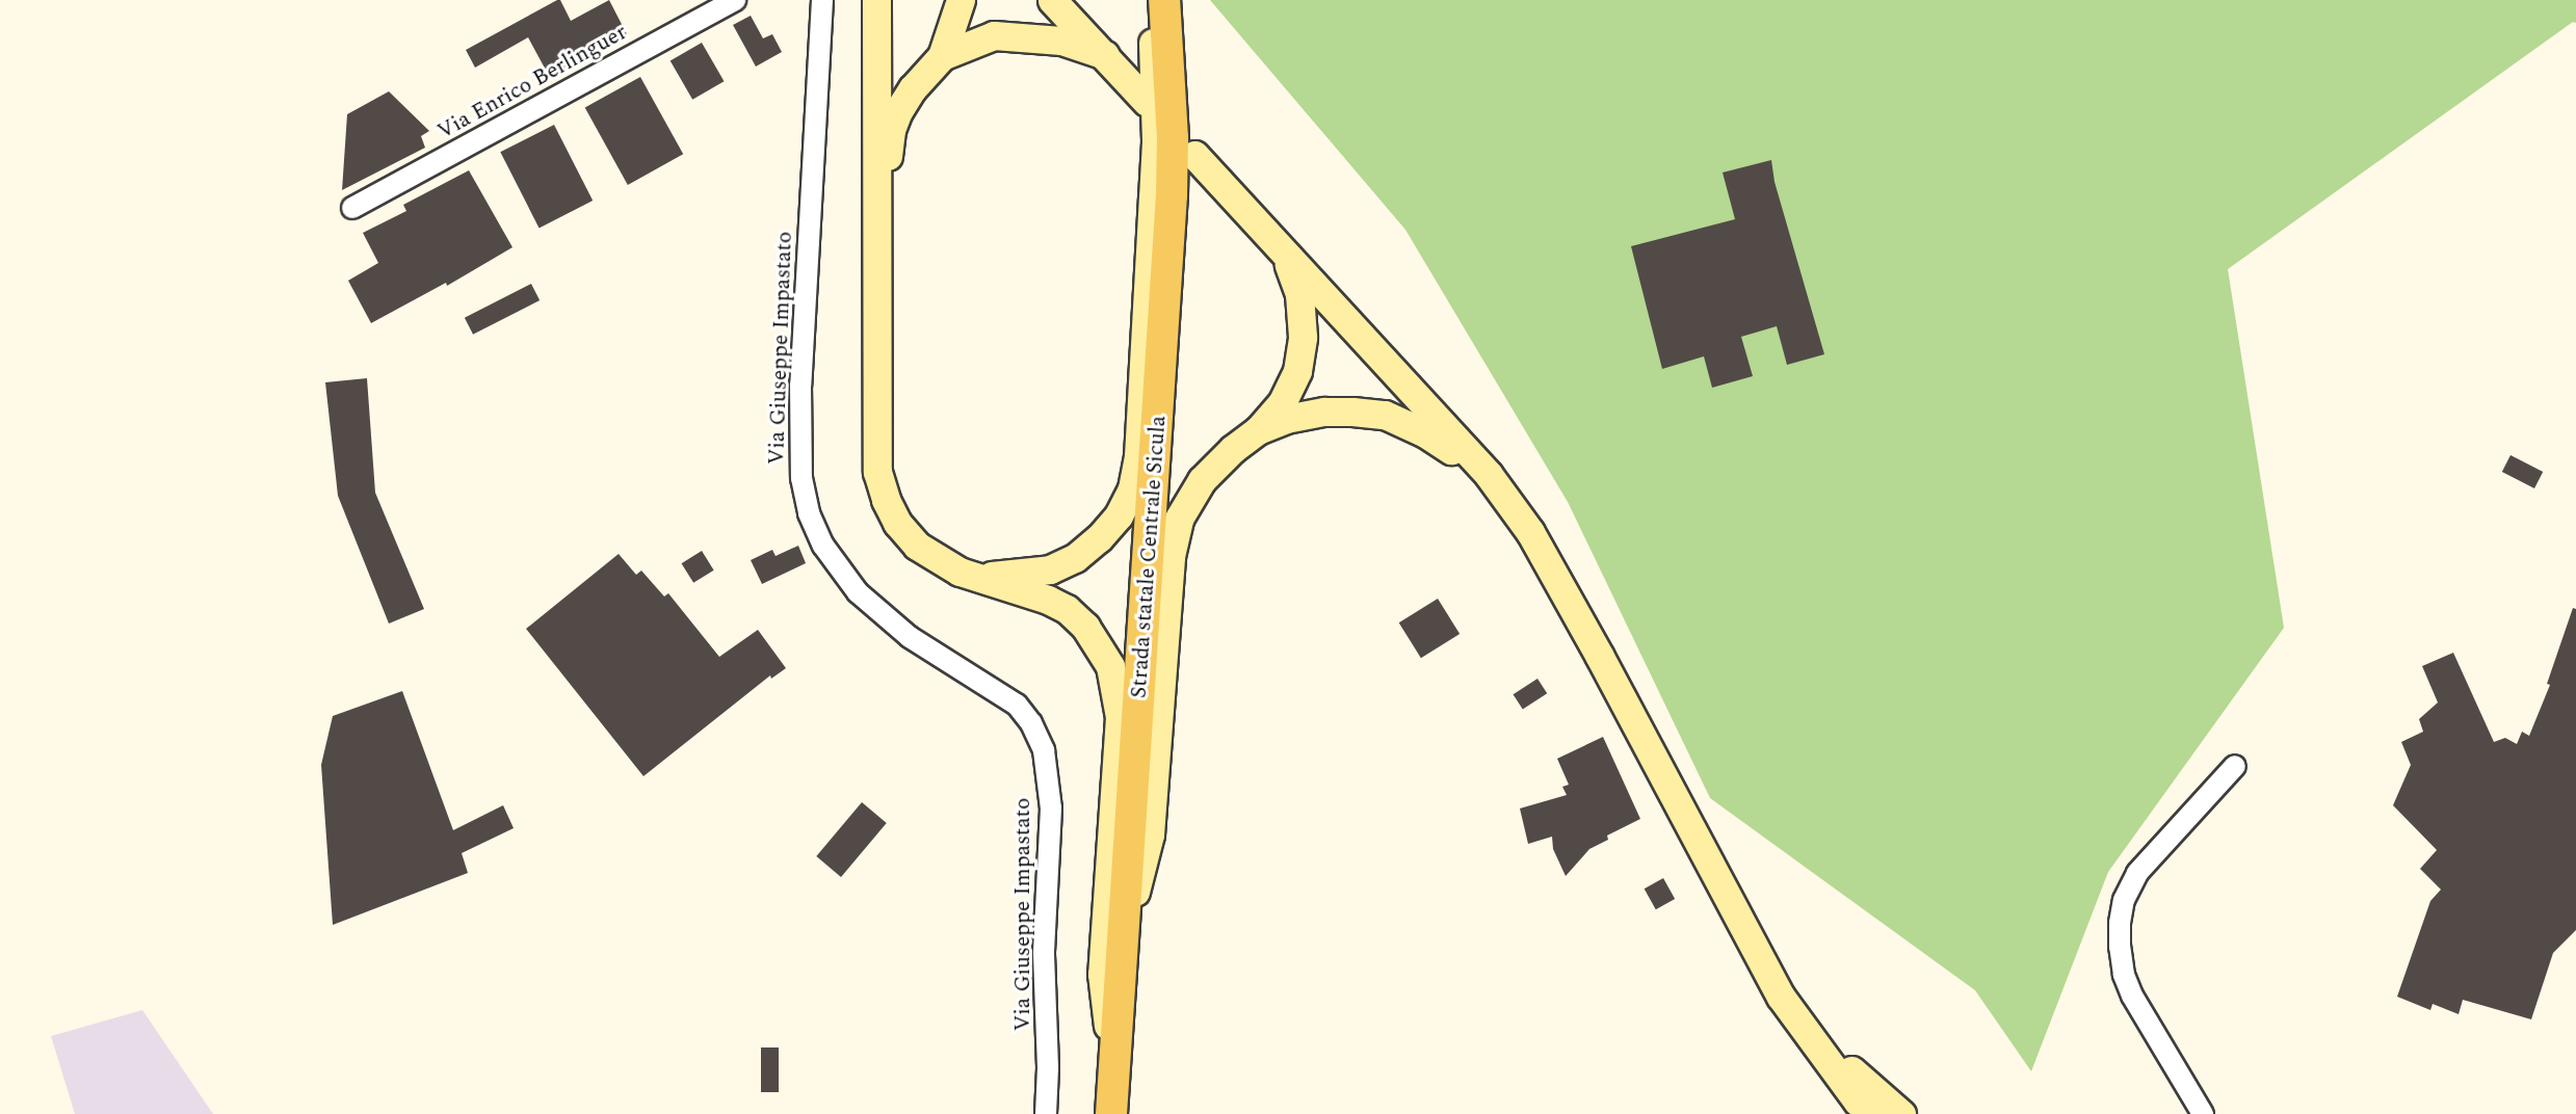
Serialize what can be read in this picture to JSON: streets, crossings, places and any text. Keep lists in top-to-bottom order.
{
  "streets": {
    "main road": ["Strada statale Centrale Sicula"],
    "street": ["Via Enrico Berlinguer", "Via Giuseppe Impastato"]
  }
}
